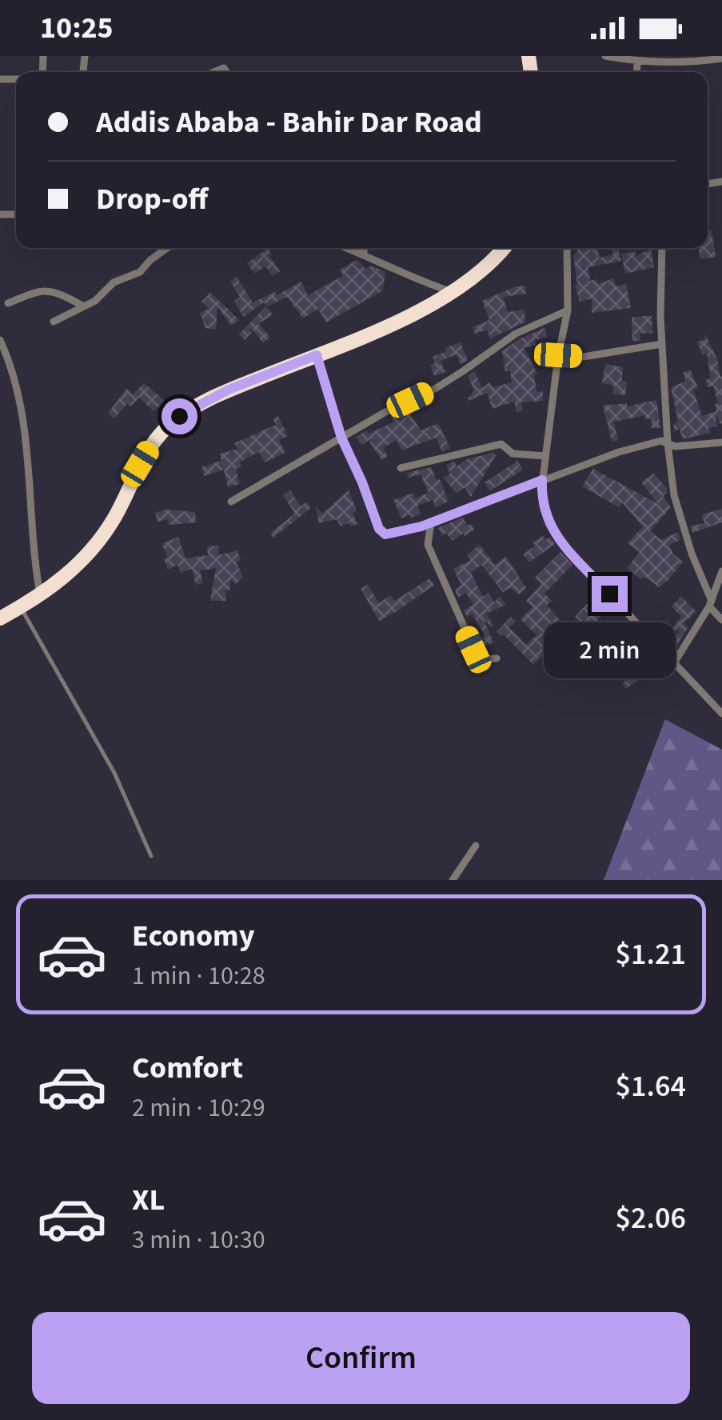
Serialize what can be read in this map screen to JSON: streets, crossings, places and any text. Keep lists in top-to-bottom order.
{
  "page": {
    "status": "10:25",
    "banner": ["Addis Ababa - Bahir Dar Road", "Drop-off"],
    "bubble": "2 min",
    "list": [
      {
        "name": "Economy",
        "note": "1 min · 10:28",
        "value": "$1.21"
      },
      {
        "name": "Comfort",
        "note": "2 min · 10:29",
        "value": "$1.64"
      },
      {
        "name": "XL",
        "note": "3 min · 10:30",
        "value": "$2.06"
      }
    ],
    "buttons": "Confirm"
  }
}
